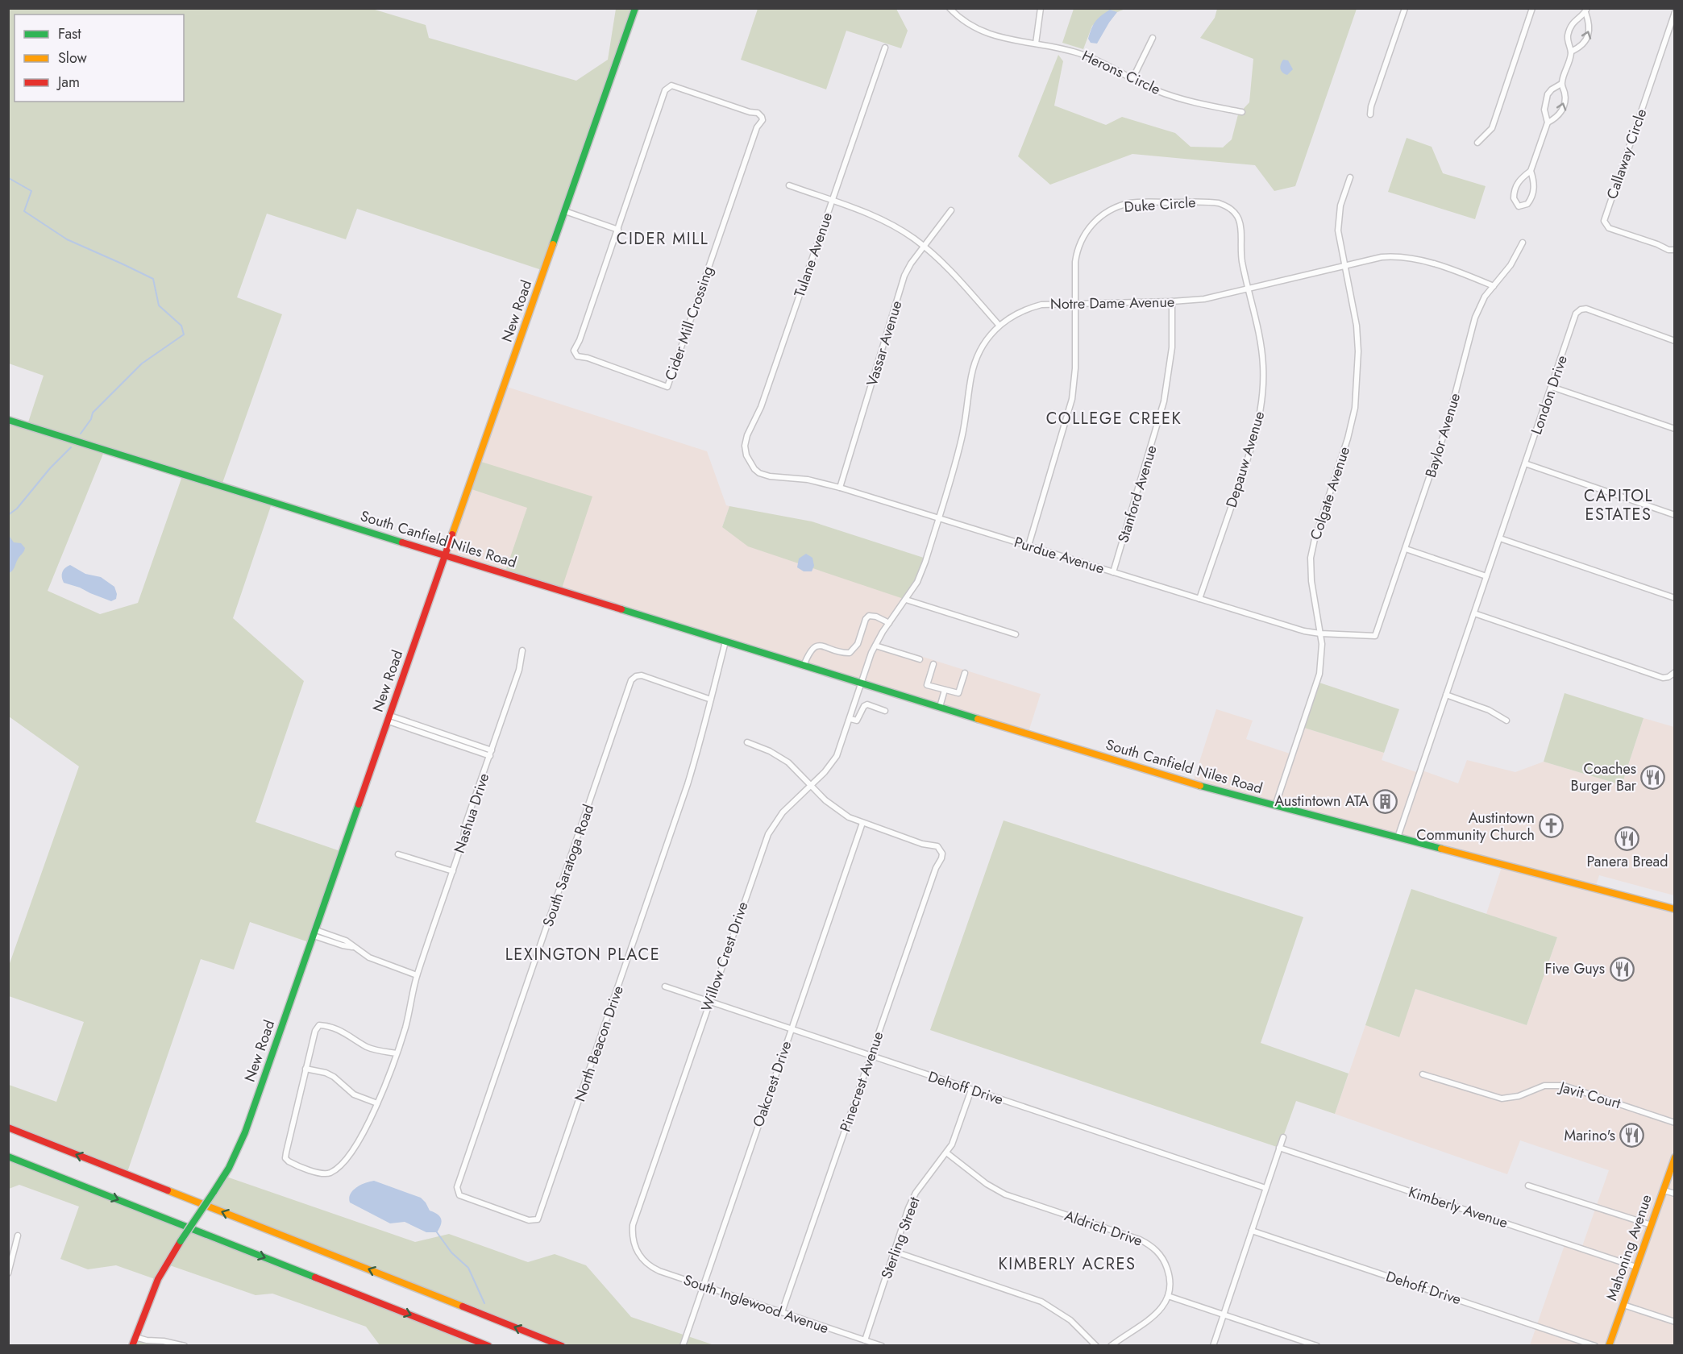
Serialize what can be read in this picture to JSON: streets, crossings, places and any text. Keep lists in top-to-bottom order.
{
  "streets": {
    "main road": ["New Road", "South Canfield Niles Road", "Mahoning Avenue"],
    "street": [
      "Herons Circle",
      "Callaway Circle",
      "Duke Circle",
      "Tulane Avenue",
      "Notre Dame Avenue",
      "Cider Mill Crossing",
      "Vassar Avenue",
      "London Drive",
      "Baylor Avenue",
      "Depauw Avenue",
      "Colgate Avenue",
      "Stanford Avenue",
      "Purdue Avenue",
      "Nashua Drive",
      "South Saratoga Road",
      "Willow Crest Drive",
      "North Beacon Drive",
      "Pinecrest Avenue",
      "Oakcrest Drive",
      "Dehoff Drive",
      "Javit Court",
      "Kimberly Avenue",
      "Aldrich Drive",
      "Sterling Street",
      "South Inglewood Avenue"
    ]
  },
  "crossings": [
    ["Duke Circle", "Notre Dame Avenue"],
    ["Duke Circle", "Depauw Avenue"],
    ["Duke Circle", "Purdue Avenue"],
    ["Tulane Avenue", "Purdue Avenue"],
    ["Notre Dame Avenue", "Baylor Avenue"],
    ["Notre Dame Avenue", "Depauw Avenue"],
    ["Notre Dame Avenue", "Colgate Avenue"],
    ["Notre Dame Avenue", "Stanford Avenue"],
    ["Notre Dame Avenue", "South Canfield Niles Road"],
    ["Notre Dame Avenue", "Purdue Avenue"],
    ["Notre Dame Avenue", "Willow Crest Drive"],
    ["New Road", "South Canfield Niles Road"],
    ["Vassar Avenue", "Purdue Avenue"],
    ["London Drive", "South Canfield Niles Road"],
    ["Baylor Avenue", "Purdue Avenue"],
    ["Depauw Avenue", "Purdue Avenue"],
    ["Colgate Avenue", "South Canfield Niles Road"],
    ["Colgate Avenue", "Purdue Avenue"],
    ["Stanford Avenue", "Purdue Avenue"],
    ["South Canfield Niles Road", "Willow Crest Drive"],
    ["South Canfield Niles Road", "North Beacon Drive"],
    ["South Saratoga Road", "North Beacon Drive"],
    ["Willow Crest Drive", "Dehoff Drive"],
    ["Willow Crest Drive", "South Inglewood Avenue"],
    ["Pinecrest Avenue", "Oakcrest Drive"],
    ["Pinecrest Avenue", "Dehoff Drive"],
    ["Pinecrest Avenue", "South Inglewood Avenue"],
    ["Oakcrest Drive", "Dehoff Drive"],
    ["Oakcrest Drive", "South Inglewood Avenue"],
    ["Dehoff Drive", "Sterling Street"],
    ["Kimberly Avenue", "Mahoning Avenue"],
    ["Aldrich Drive", "Sterling Street"],
    ["Sterling Street", "South Inglewood Avenue"]
  ],
  "districts": [
    "CIDER MILL",
    "COLLEGE CREEK",
    "CAPITOL ESTATES",
    "LEXINGTON PLACE",
    "KIMBERLY ACRES"
  ],
  "places": {
    "restaurant": [
      "Coaches Burger Bar",
      "Panera Bread",
      "Five Guys",
      "Marino's"
    ],
    "building": ["Austintown ATA"],
    "church": ["Austintown Community Church"]
  },
  "legend": ["Fast", "Slow", "Jam"]
}
